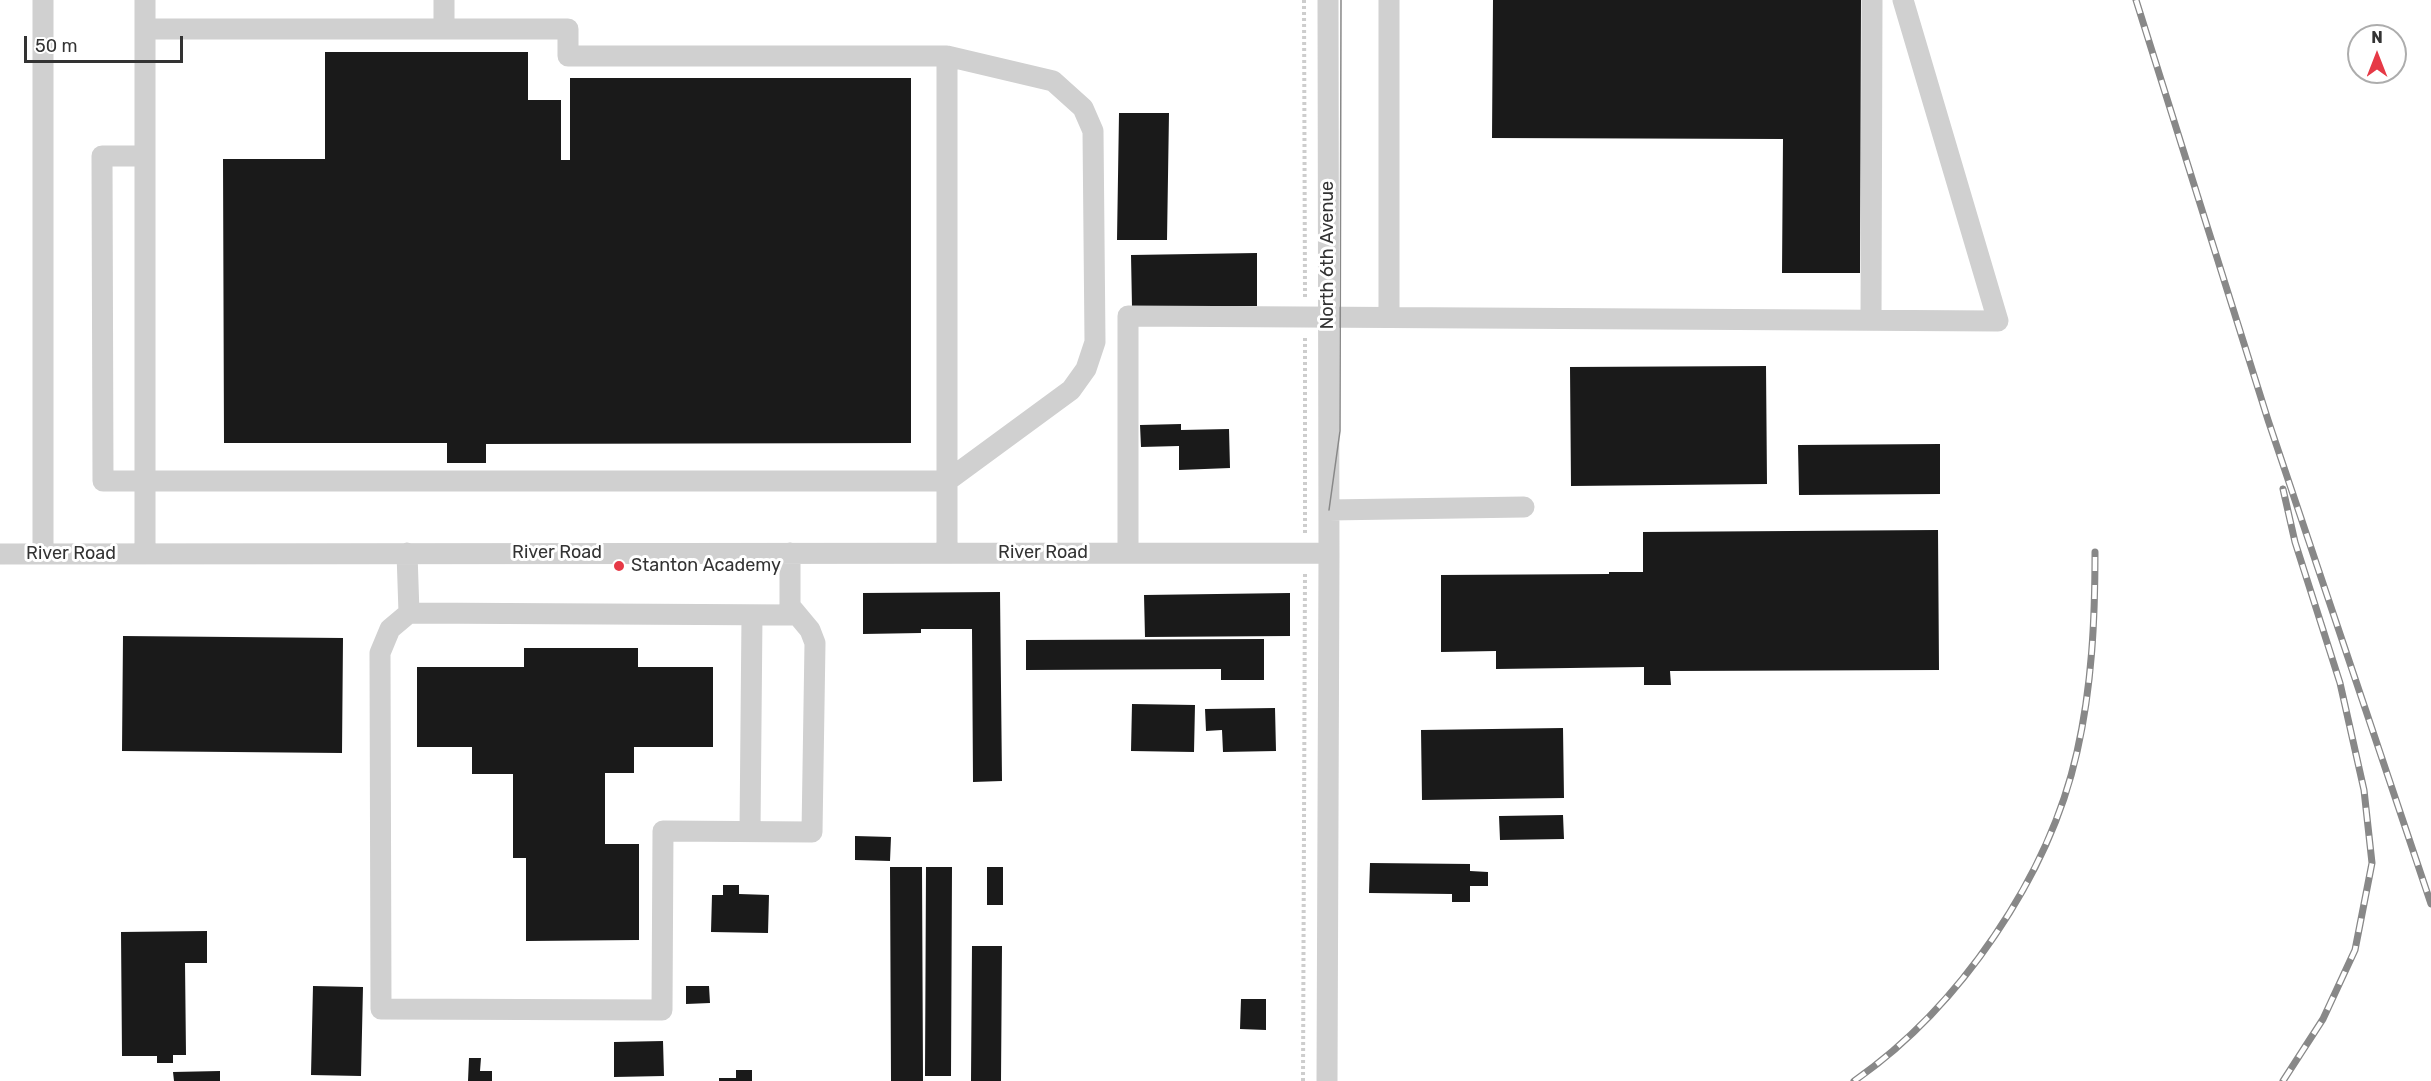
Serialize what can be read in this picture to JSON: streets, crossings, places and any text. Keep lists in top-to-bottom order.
{
  "streets": {
    "street": ["North 6th Avenue", "River Road"]
  },
  "crossings": [
    ["North 6th Avenue", "River Road"]
  ],
  "places": ["Stanton Academy"],
  "scale_bar": "50 m",
  "north": "top"
}
